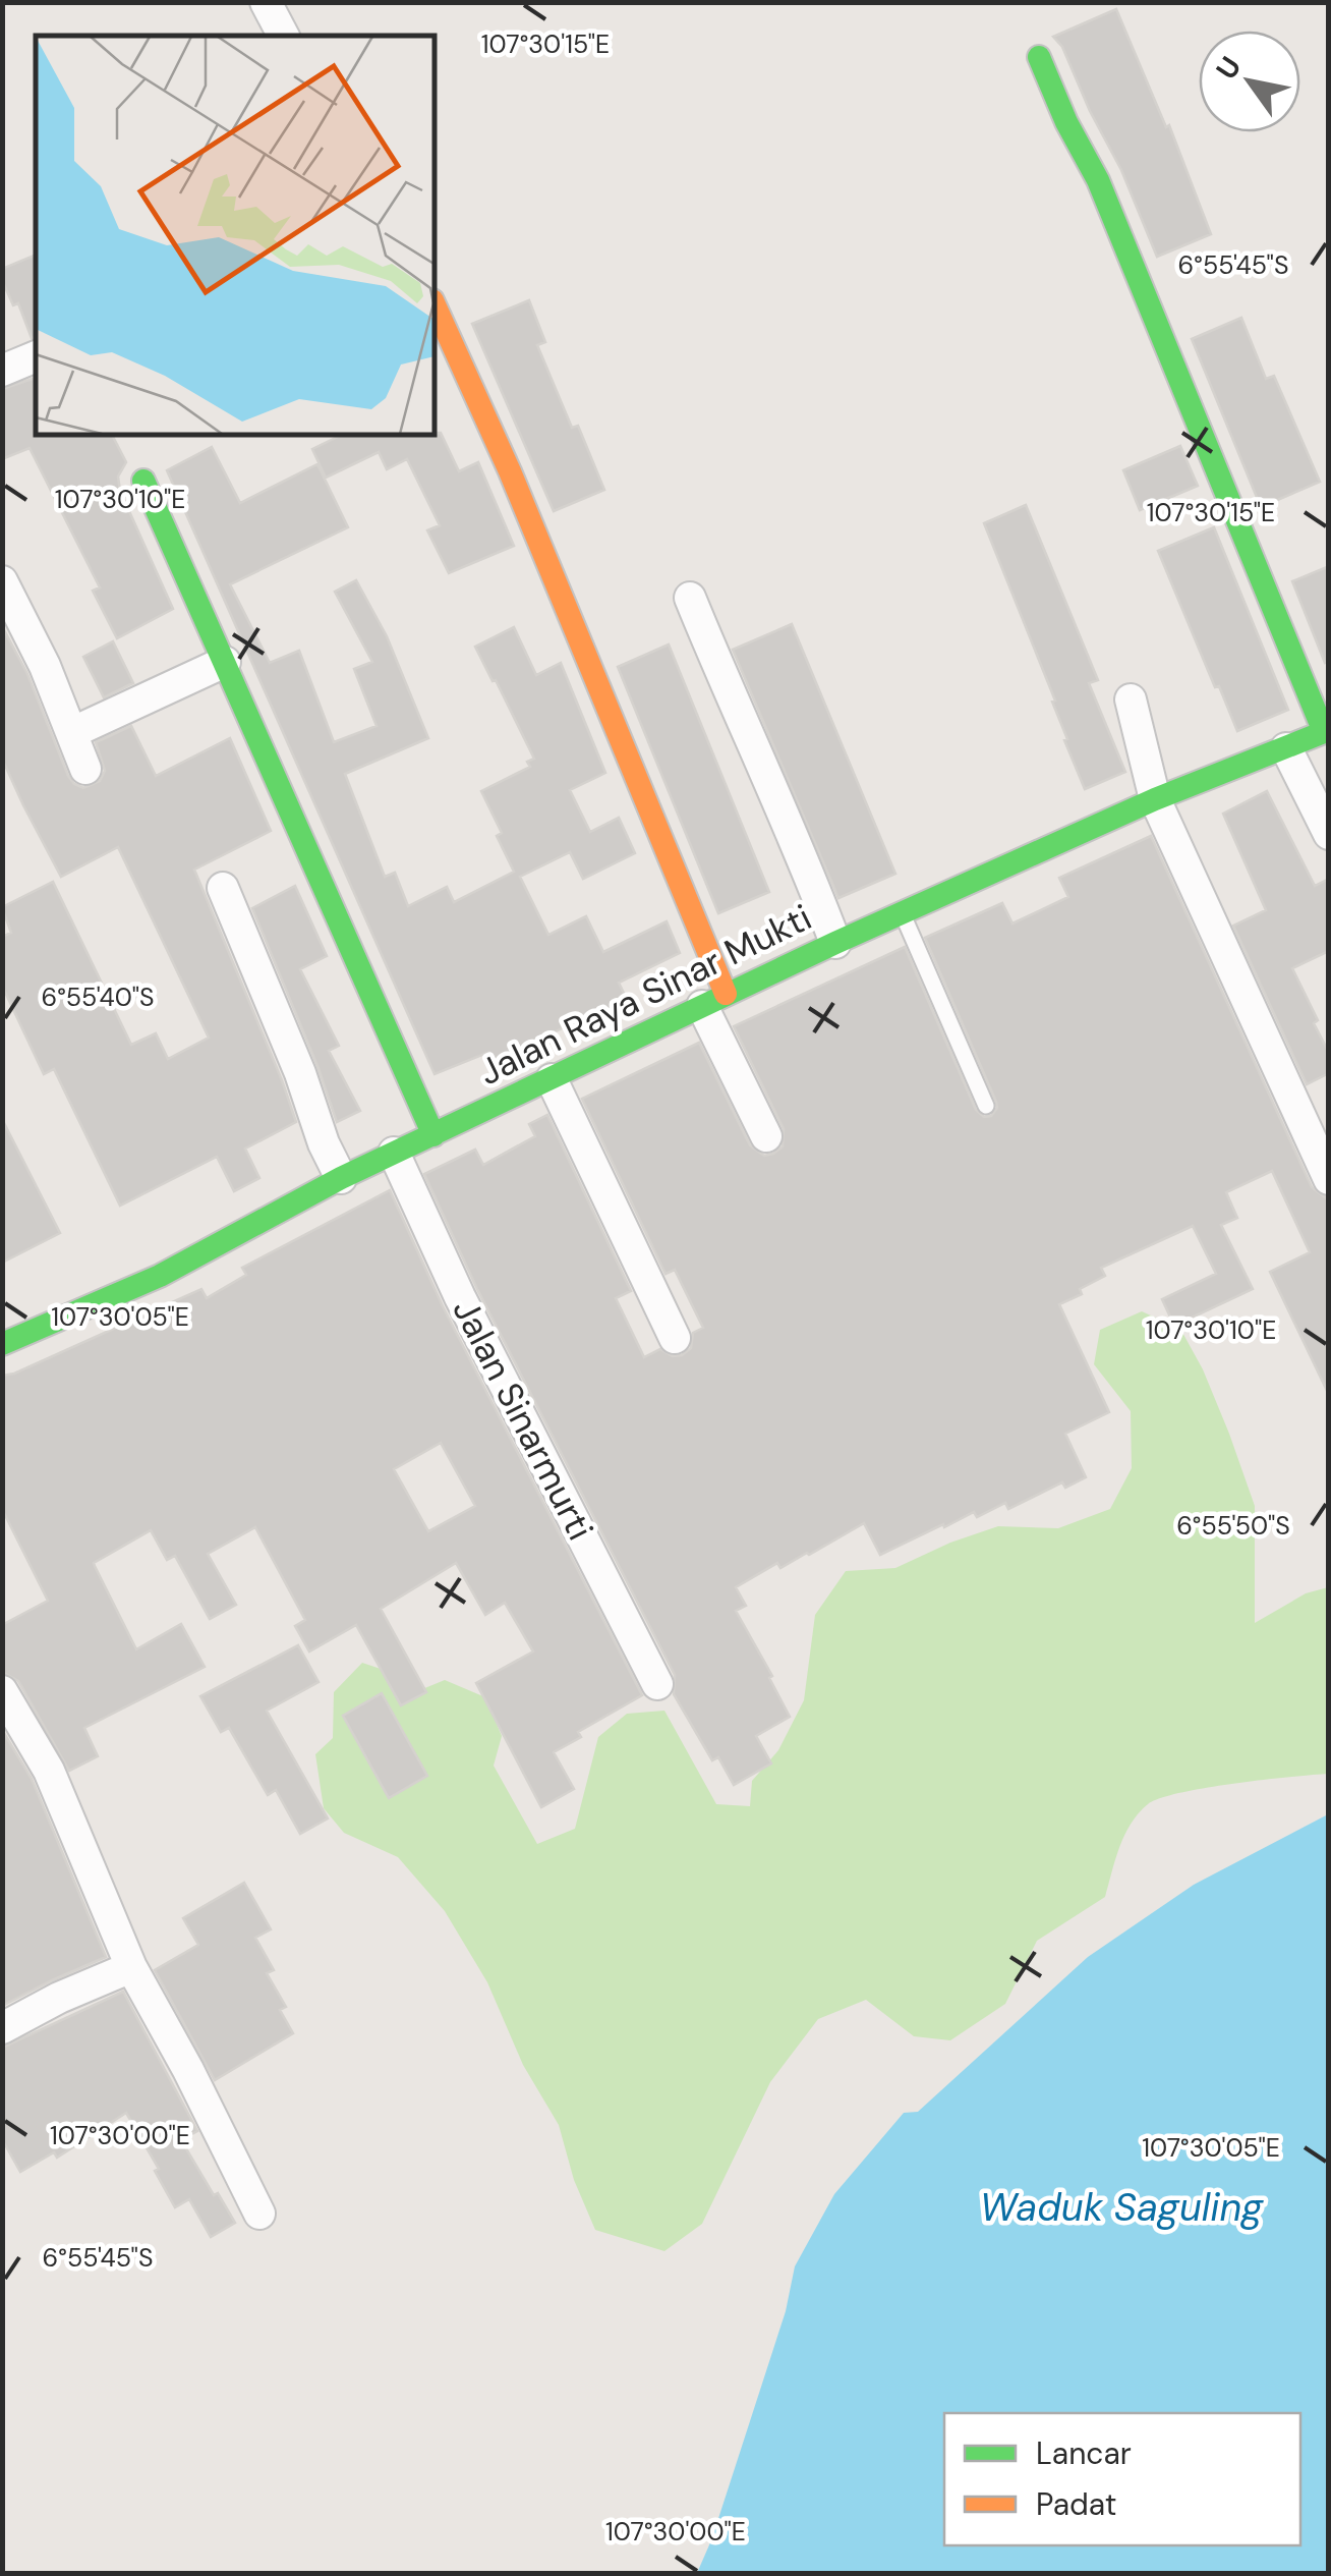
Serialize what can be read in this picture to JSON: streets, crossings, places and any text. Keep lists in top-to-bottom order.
{
  "streets": {
    "main road": ["Jalan Raya Sinar Mukti"],
    "street": ["Jalan Sinarmurti"]
  },
  "crossings": [
    ["Jalan Raya Sinar Mukti", "Jalan Sinarmurti"]
  ],
  "water": ["Waduk Saguling"],
  "legend": ["Lancar", "Padat"],
  "north": "top left",
  "coordinates": [
    "107°30'15\"E",
    "6°55'45\"S",
    "107°30'10\"E",
    "6°55'40\"S",
    "107°30'05\"E",
    "6°55'50\"S",
    "107°30'00\"E"
  ]
}
